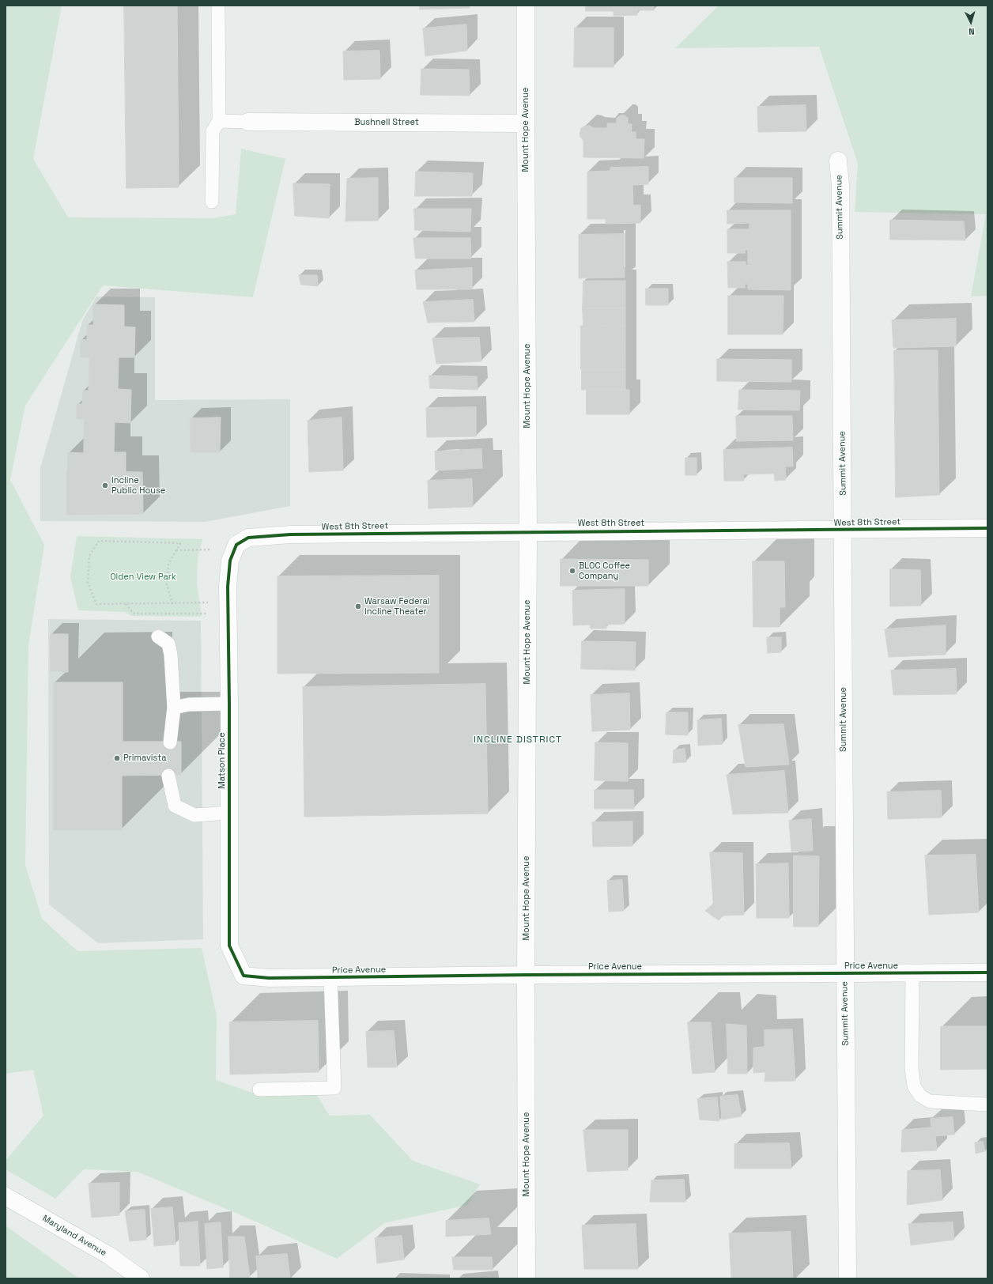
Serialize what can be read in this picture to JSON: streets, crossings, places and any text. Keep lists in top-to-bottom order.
{
  "streets": {
    "street": [
      "Bushnell Street",
      "Mount Hope Avenue",
      "Summit Avenue",
      "West 8th Street",
      "Matson Place",
      "Price Avenue",
      "Maryland Avenue"
    ]
  },
  "crossings": [
    ["Bushnell Street", "Mount Hope Avenue"],
    ["Mount Hope Avenue", "West 8th Street"],
    ["Mount Hope Avenue", "Price Avenue"],
    ["Summit Avenue", "West 8th Street"],
    ["Summit Avenue", "Price Avenue"],
    ["West 8th Street", "Matson Place"],
    ["Matson Place", "Price Avenue"]
  ],
  "districts": ["INCLINE DISTRICT"],
  "parks": ["Olden View Park"],
  "places": [
    "Incline Public House",
    "BLOC Coffee Company",
    "Warsaw Federal Incline Theater",
    "Primavista"
  ],
  "north": "bottom"
}
